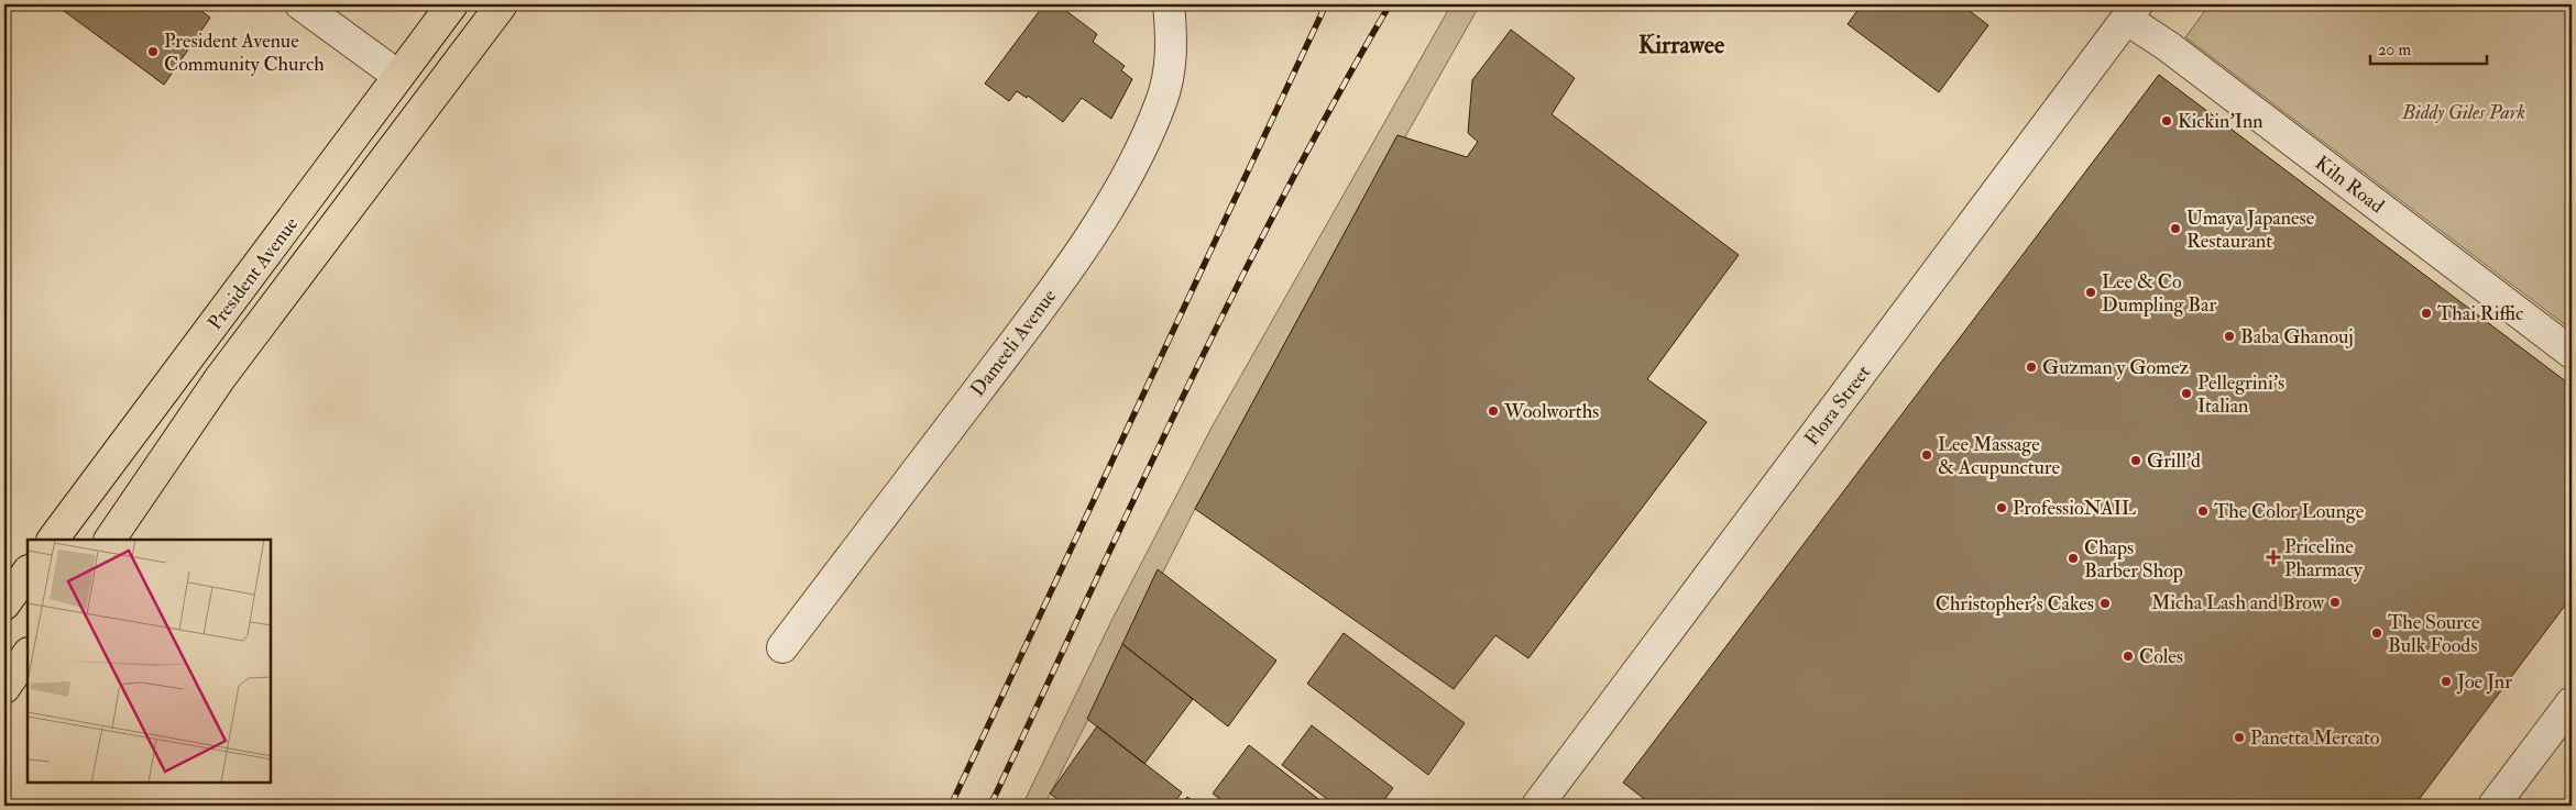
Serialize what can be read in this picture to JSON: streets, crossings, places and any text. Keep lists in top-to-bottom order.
{
  "streets": {
    "main road": ["President Avenue"],
    "street": ["Kiln Road", "Dameeli Avenue", "Flora Street"]
  },
  "crossings": [
    ["Kiln Road", "Flora Street"]
  ],
  "districts": ["Kirrawee"],
  "parks": ["Biddy Giles Park"],
  "places": {
    "other": [
      "President Avenue Community Church",
      "Kickin'Inn",
      "Umaya Japanese Restaurant",
      "Lee & Co Dumpling Bar",
      "Thai Riffic",
      "Baba Ghanouj",
      "Guzman y Gomez",
      "Pellegrini's Italian",
      "Woolworths",
      "Lee Massage & Acupuncture",
      "Grill'd",
      "ProfessioNAIL",
      "The Color Lounge",
      "Chaps Barber Shop",
      "Micha Lash and Brow",
      "Christopher's Cakes",
      "The Source Bulk Foods",
      "Coles",
      "Joe Jnr",
      "Panetta Mercato"
    ],
    "health": ["Priceline Pharmacy"]
  },
  "scale_bar": "20 m"
}
